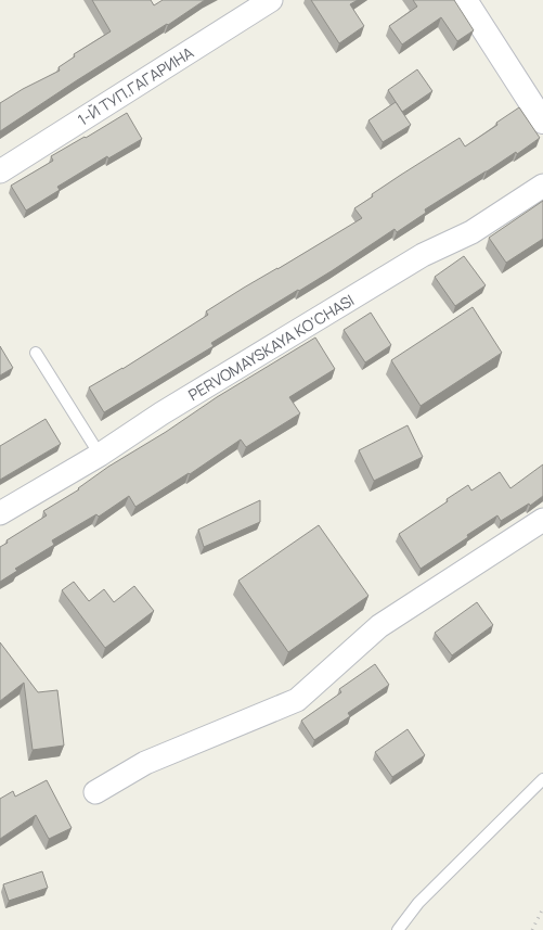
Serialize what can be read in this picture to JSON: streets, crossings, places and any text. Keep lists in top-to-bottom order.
{
  "streets": {
    "street": ["1-Й ТУП.ГАГАРИНА", "PERVOMAYSKAYA KO'CHASI"]
  }
}
